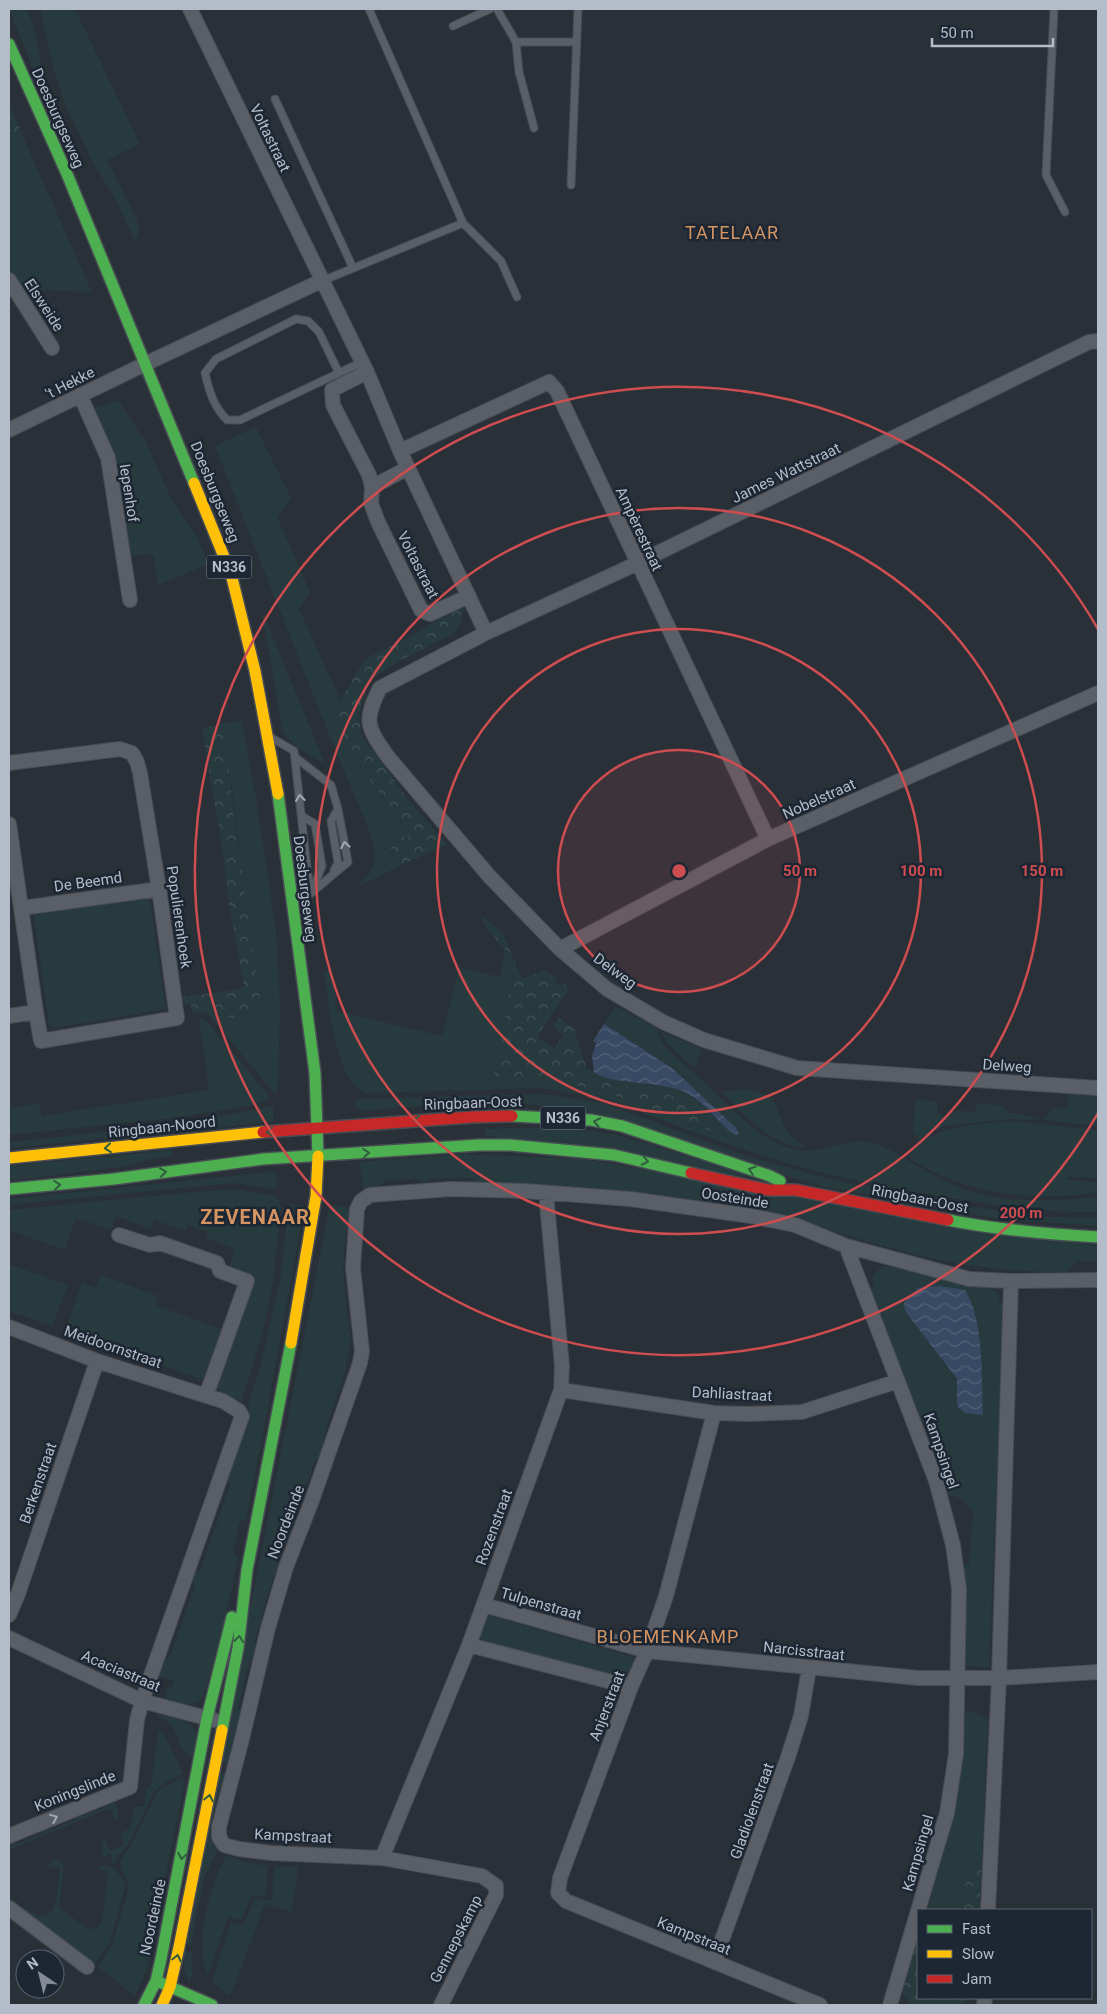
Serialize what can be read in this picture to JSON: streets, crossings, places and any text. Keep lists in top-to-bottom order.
{
  "streets": {
    "main road": [
      "Doesburgseweg",
      "N336",
      "Ringbaan-Oost",
      "Ringbaan-Noord",
      "Noordeinde"
    ],
    "street": [
      "Voltastraat",
      "Elsweide",
      "'t Hekke",
      "James Wattstraat",
      "Iepenhof",
      "Ampèrestraat",
      "Nobelstraat",
      "De Beemd",
      "Populierenhoek",
      "Delweg",
      "Oosteinde",
      "Meidoornstraat",
      "Dahliastraat",
      "Kampsingel",
      "Berkenstraat",
      "Rozenstraat",
      "Tulpenstraat",
      "Narcisstraat",
      "Acaciastraat",
      "Anjerstraat",
      "Koningslinde",
      "Gladiolenstraat",
      "Kampstraat",
      "Gennepskamp"
    ]
  },
  "crossings": [
    ["Doesburgseweg", "'t Hekke"],
    ["Doesburgseweg", "N336"],
    ["Doesburgseweg", "Ringbaan-Oost"],
    ["Doesburgseweg", "Ringbaan-Noord"],
    ["Voltastraat", "James Wattstraat"],
    ["Voltastraat", "Ampèrestraat"],
    ["Voltastraat", "Delweg"],
    ["'t Hekke", "Iepenhof"],
    ["James Wattstraat", "Ampèrestraat"],
    ["James Wattstraat", "Delweg"],
    ["Ampèrestraat", "Nobelstraat"],
    ["N336", "Ringbaan-Oost"],
    ["N336", "Ringbaan-Noord"],
    ["N336", "Noordeinde"],
    ["Nobelstraat", "Delweg"],
    ["De Beemd", "Populierenhoek"],
    ["Ringbaan-Oost", "Ringbaan-Noord"],
    ["Ringbaan-Oost", "Noordeinde"],
    ["Oosteinde", "Kampsingel"],
    ["Oosteinde", "Noordeinde"],
    ["Oosteinde", "Rozenstraat"],
    ["Meidoornstraat", "Berkenstraat"],
    ["Meidoornstraat", "Acaciastraat"],
    ["Meidoornstraat", "Koningslinde"],
    ["Dahliastraat", "Kampsingel"],
    ["Dahliastraat", "Rozenstraat"],
    ["Dahliastraat", "Anjerstraat"],
    ["Kampsingel", "Narcisstraat"],
    ["Noordeinde", "Acaciastraat"],
    ["Noordeinde", "Kampstraat"],
    ["Rozenstraat", "Tulpenstraat"],
    ["Rozenstraat", "Kampstraat"],
    ["Tulpenstraat", "Narcisstraat"],
    ["Tulpenstraat", "Anjerstraat"],
    ["Narcisstraat", "Anjerstraat"],
    ["Narcisstraat", "Gladiolenstraat"],
    ["Acaciastraat", "Koningslinde"],
    ["Anjerstraat", "Kampstraat"],
    ["Gladiolenstraat", "Kampstraat"],
    ["Kampstraat", "Gennepskamp"]
  ],
  "one_way": ["Koningslinde"],
  "districts": ["TATELAAR", "ZEVENAAR", "BLOEMENKAMP"],
  "legend": ["Fast", "Slow", "Jam"],
  "scale_bar": "50 m",
  "north": "top left",
  "rings": [
    "50 m",
    "100 m",
    "150 m",
    "200 m"
  ]
}
